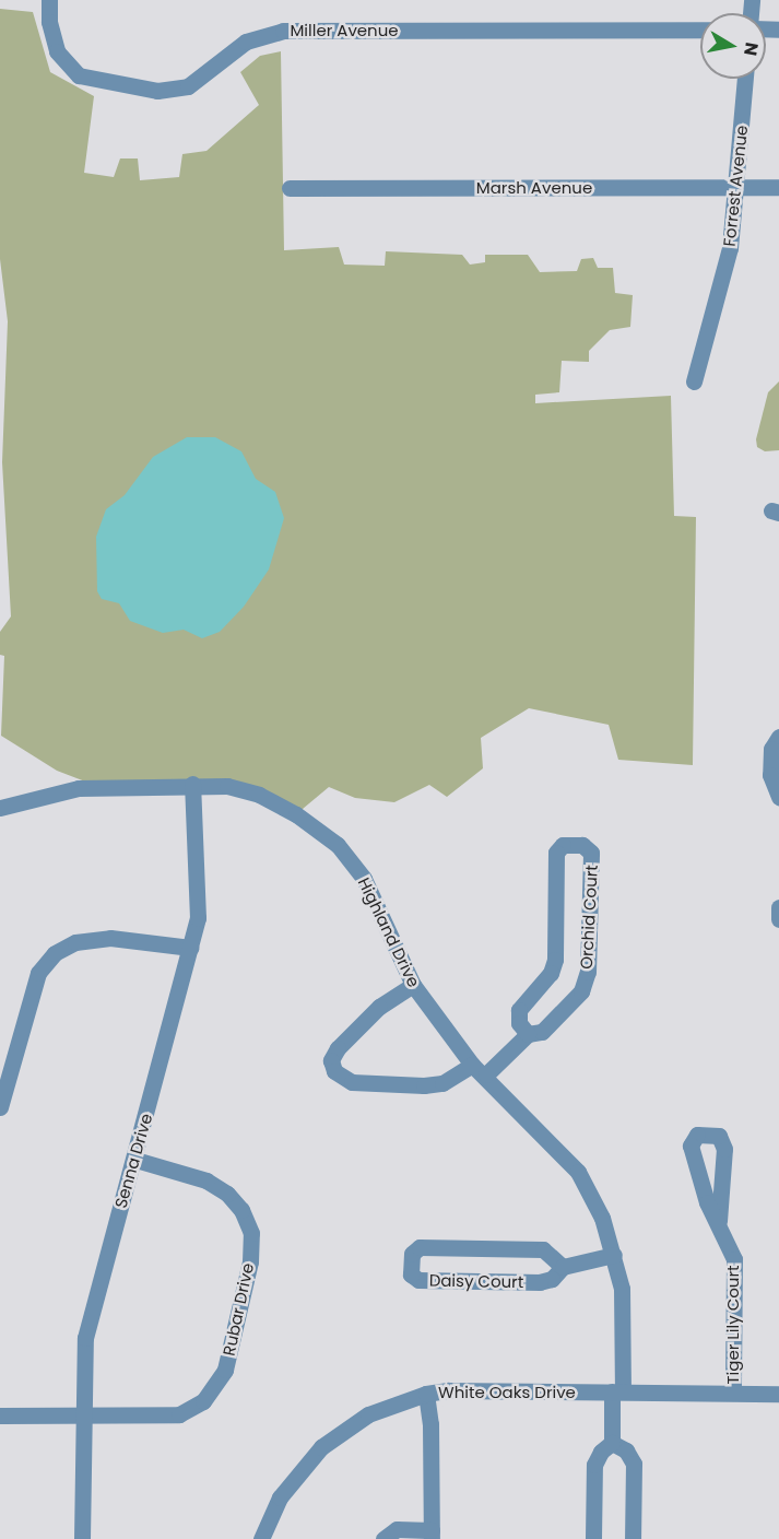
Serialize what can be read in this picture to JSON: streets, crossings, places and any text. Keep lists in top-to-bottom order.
{
  "streets": {
    "street": [
      "Miller Avenue",
      "Forrest Avenue",
      "Marsh Avenue",
      "Orchid Court",
      "Highland Drive",
      "Senna Drive",
      "Daisy Court",
      "Rubar Drive",
      "Tiger Lily Court",
      "White Oaks Drive"
    ]
  },
  "crossings": [
    ["Forrest Avenue", "Marsh Avenue"],
    ["Orchid Court", "Highland Drive"],
    ["Highland Drive", "Senna Drive"],
    ["Highland Drive", "Daisy Court"],
    ["Highland Drive", "White Oaks Drive"],
    ["Senna Drive", "Rubar Drive"],
    ["Tiger Lily Court", "White Oaks Drive"]
  ],
  "north": "right"
}
